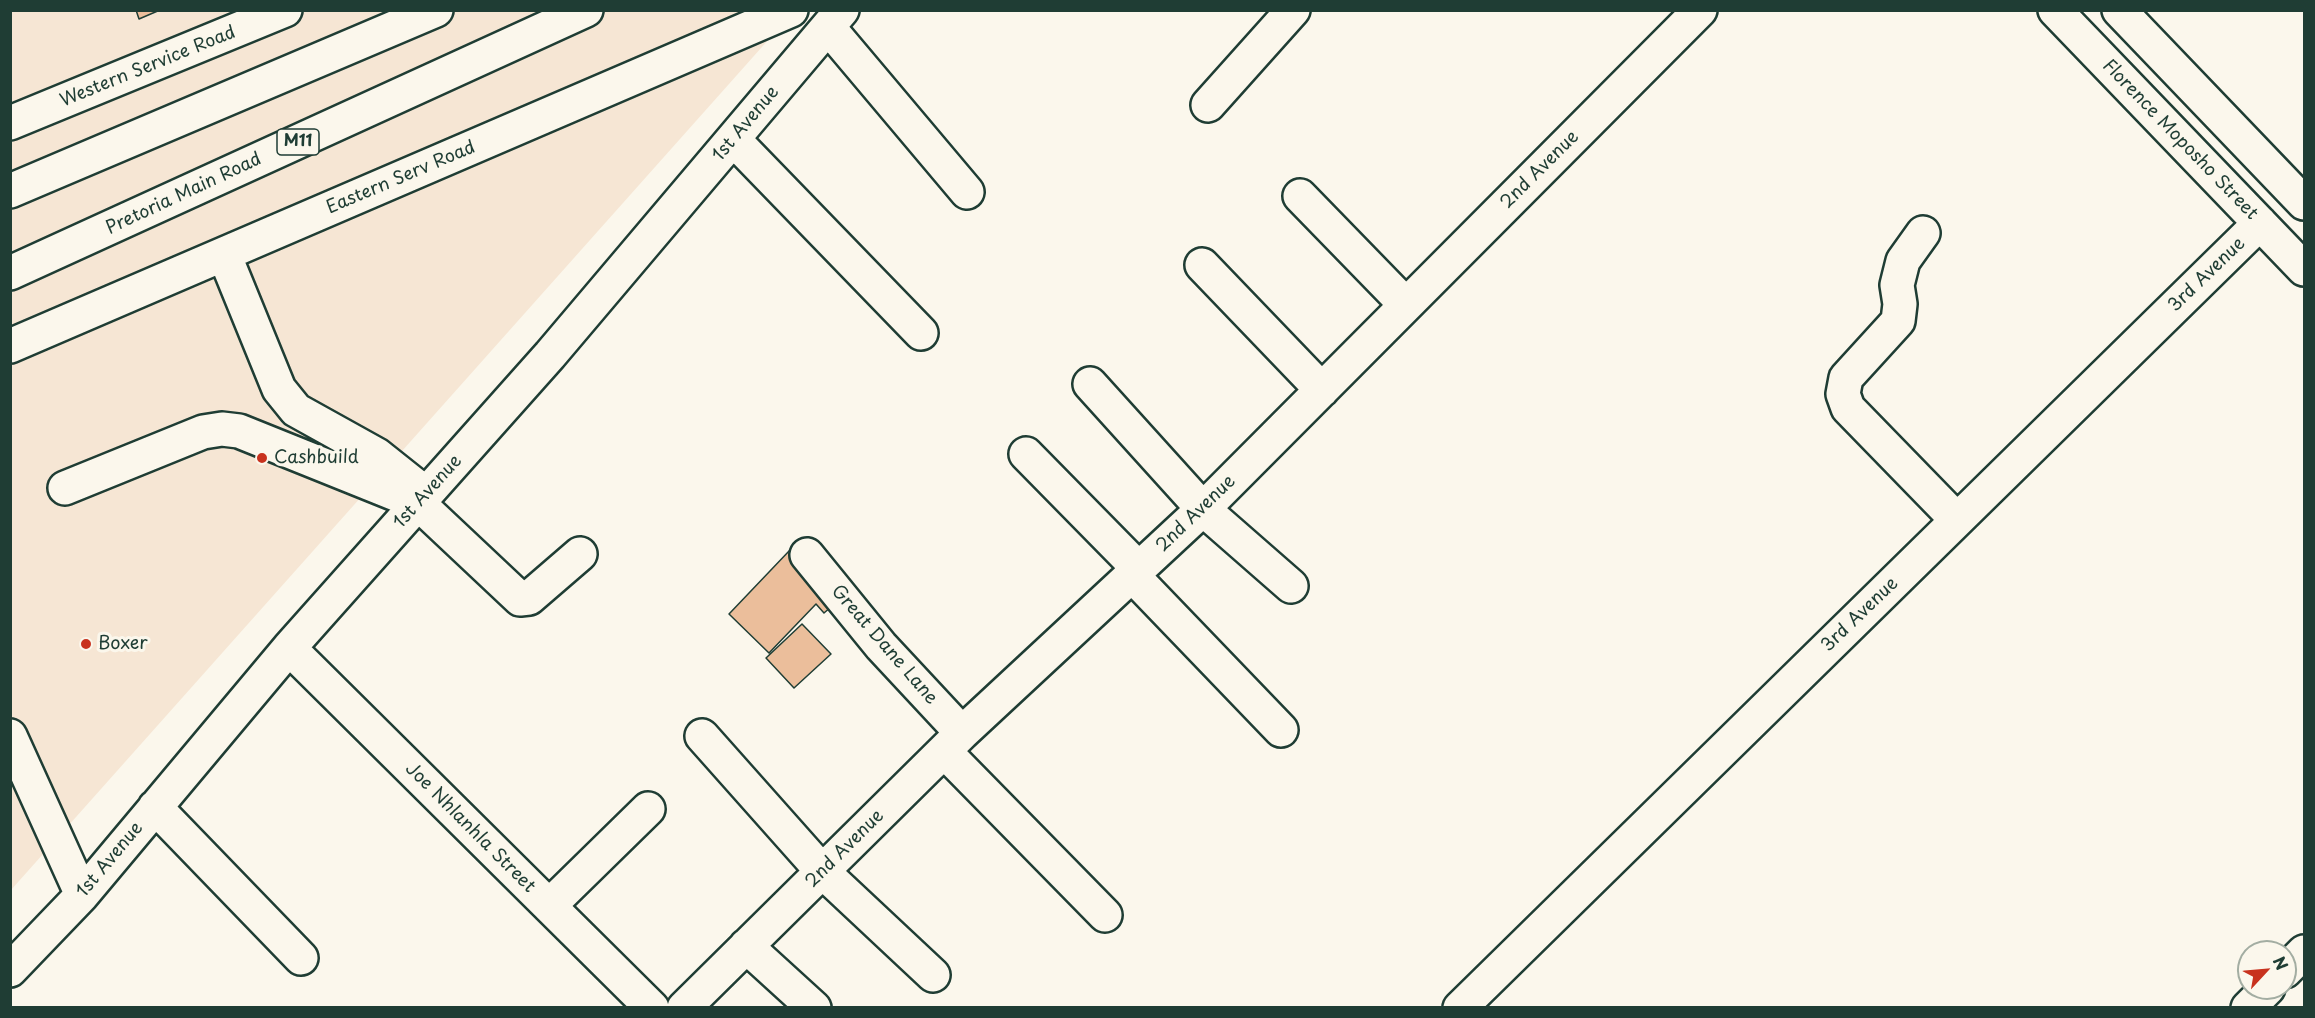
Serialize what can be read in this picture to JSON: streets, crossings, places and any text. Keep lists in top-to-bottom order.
{
  "streets": {
    "street": [
      "Western Service Road",
      "1st Avenue",
      "Florence Moposho Street",
      "M11",
      "2nd Avenue",
      "Eastern Serv Road",
      "Pretoria Main Road",
      "3rd Avenue",
      "Great Dane Lane",
      "Joe Nhlanhla Street"
    ]
  },
  "crossings": [
    ["1st Avenue", "Joe Nhlanhla Street"],
    ["Florence Moposho Street", "3rd Avenue"],
    ["2nd Avenue", "Great Dane Lane"]
  ],
  "places": ["Cashbuild", "Boxer"],
  "north": "top right"
}
